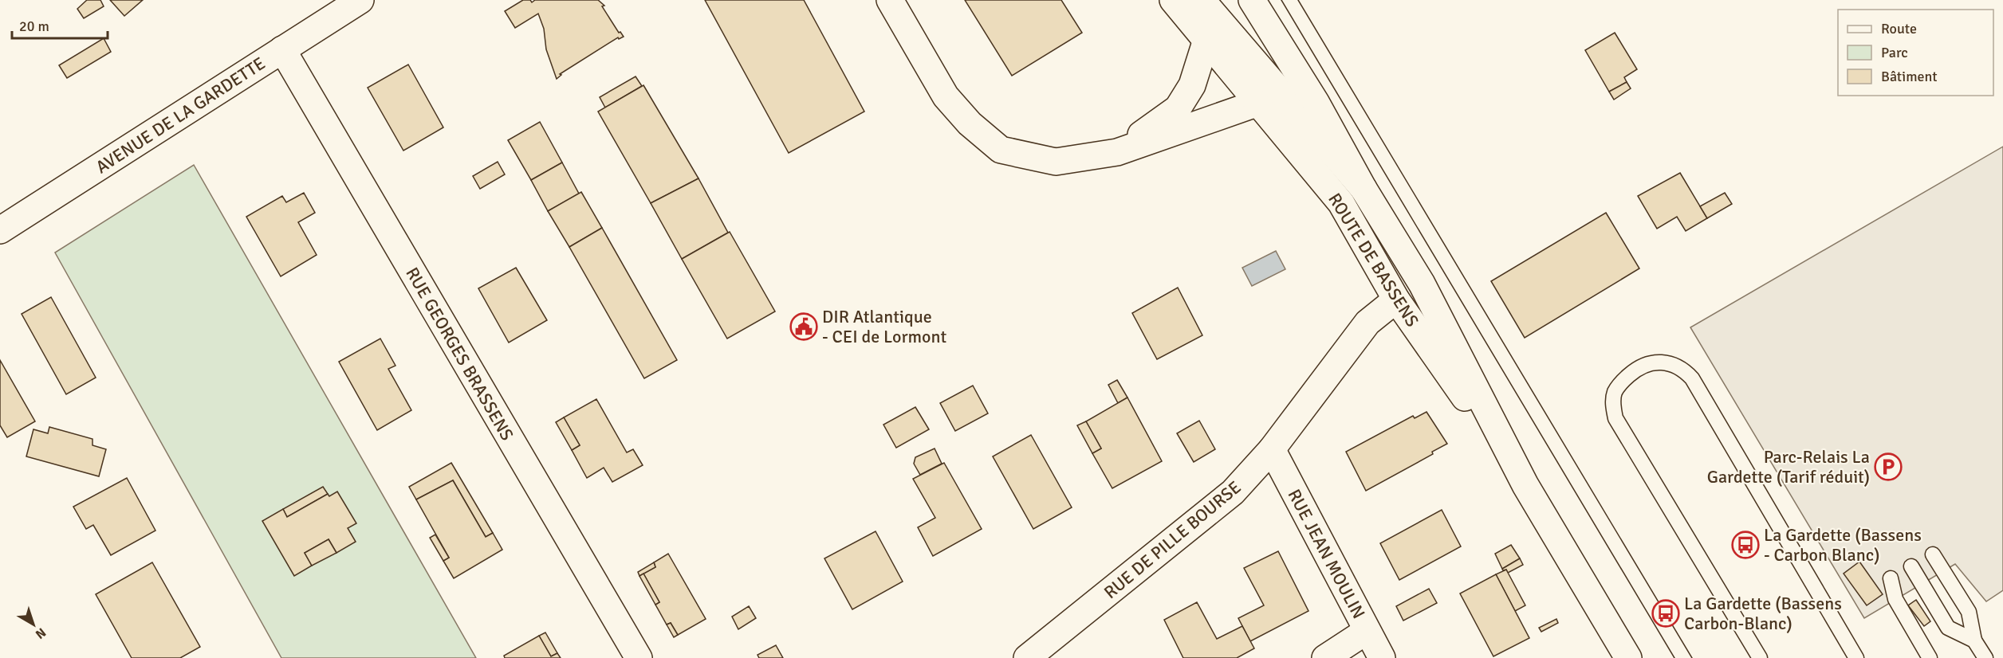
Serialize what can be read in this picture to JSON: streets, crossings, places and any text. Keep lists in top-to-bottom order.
{
  "streets": {
    "main road": [
      "AVENUE DE LA GARDETTE",
      "ROUTE DE BASSENS",
      "RUE GEORGES BRASSENS",
      "RUE DE PILLE BOURSE",
      "RUE JEAN MOULIN"
    ]
  },
  "crossings": [
    ["AVENUE DE LA GARDETTE", "RUE GEORGES BRASSENS"],
    ["ROUTE DE BASSENS", "RUE DE PILLE BOURSE"],
    ["RUE DE PILLE BOURSE", "RUE JEAN MOULIN"]
  ],
  "places": {
    "public building": ["DIR Atlantique - CEI de Lormont"],
    "parking": ["Parc-Relais La Gardette (Tarif réduit)"],
    "bus stop": ["La Gardette (Bassens - Carbon Blanc)", "La Gardette (Bassens Carbon-Blanc)"]
  },
  "legend": ["Route", "Parc", "Bâtiment"],
  "scale_bar": "20 m",
  "north": "bottom right"
}
